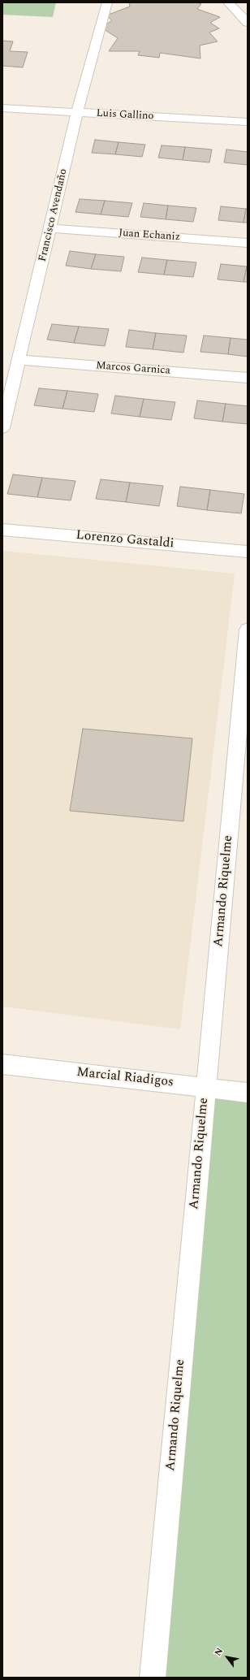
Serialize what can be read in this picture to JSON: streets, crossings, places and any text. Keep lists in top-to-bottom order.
{
  "streets": {
    "street": [
      "Luis Gallino",
      "Francisco Avendaño",
      "Juan Echaniz",
      "Marcos Garnica",
      "Lorenzo Gastaldi",
      "Armando Riquelme",
      "Marcial Riadigos"
    ]
  },
  "crossings": [
    ["Luis Gallino", "Francisco Avendaño"],
    ["Francisco Avendaño", "Juan Echaniz"],
    ["Francisco Avendaño", "Marcos Garnica"],
    ["Armando Riquelme", "Marcial Riadigos"]
  ],
  "north": "top left"
}
